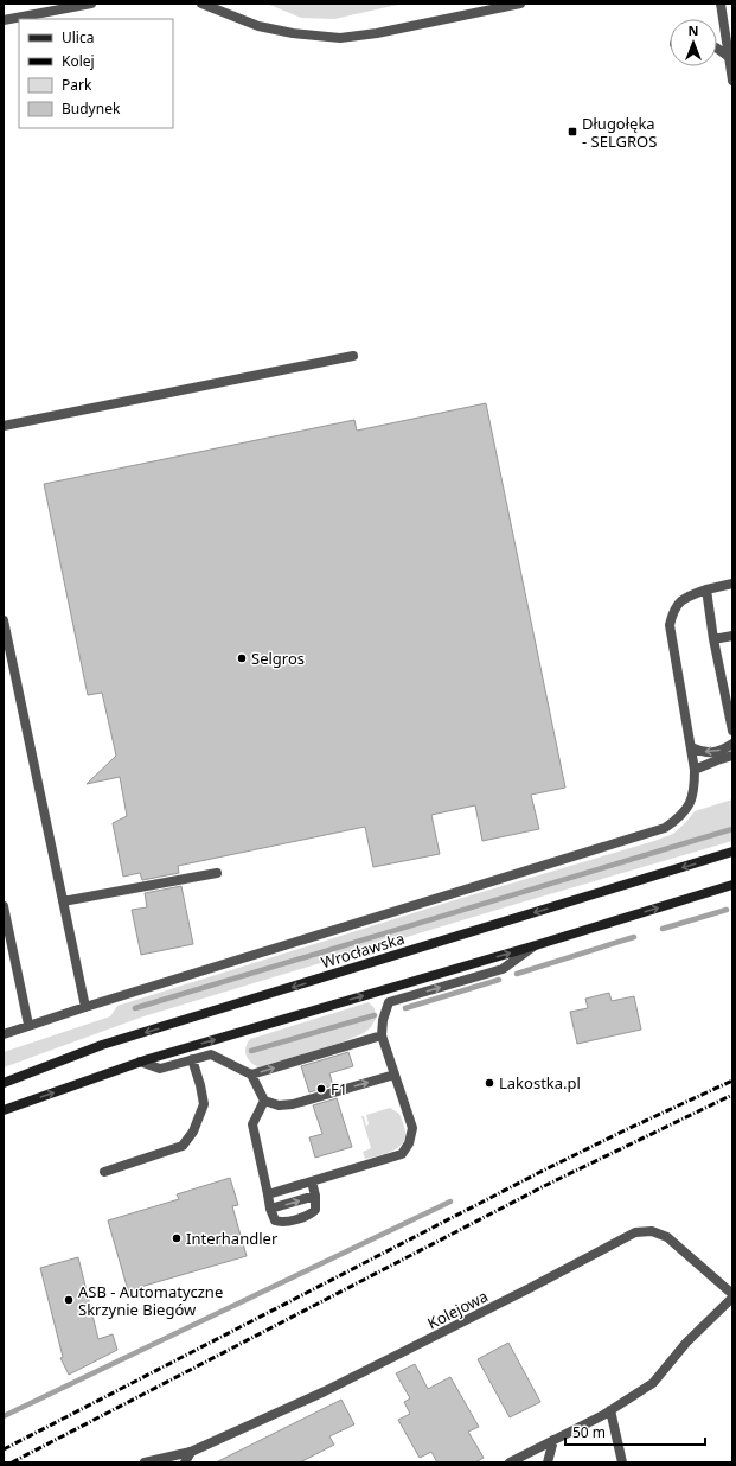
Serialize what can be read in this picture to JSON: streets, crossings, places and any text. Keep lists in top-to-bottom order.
{
  "streets": {
    "main road": ["Wrocławska"],
    "street": ["Kolejowa"]
  },
  "places": {
    "transit": ["Długołęka - SELGROS"],
    "other": [
      "Selgros",
      "Lakostka.pl",
      "F1",
      "Interhandler",
      "ASB - Automatyczne Skrzynie Biegów"
    ]
  },
  "legend": [
    "Ulica",
    "Kolej",
    "Park",
    "Budynek"
  ],
  "scale_bar": "50 m",
  "north": "top"
}
